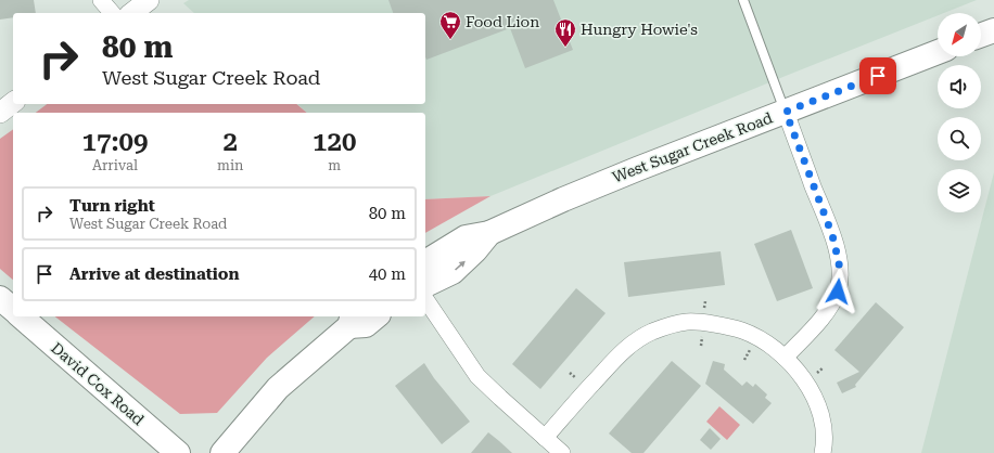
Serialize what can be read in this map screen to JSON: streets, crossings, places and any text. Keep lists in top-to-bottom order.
{
  "streets": {
    "main road": ["West Sugar Creek Road", "David Cox Road"]
  },
  "places": {
    "supermarket": ["Food Lion"],
    "restaurant": ["Hungry Howie's"]
  },
  "north": "bottom left",
  "page": {
    "turn": ["80 m", "West Sugar Creek Road"],
    "eta": [
      "17:09",
      "Arrival",
      "2",
      "min",
      "120",
      "m"
    ],
    "list": [
      {
        "name": "Turn right",
        "note": "West Sugar Creek Road",
        "value": "80 m"
      },
      {
        "name": "Arrive at destination",
        "value": "40 m"
      }
    ]
  }
}
